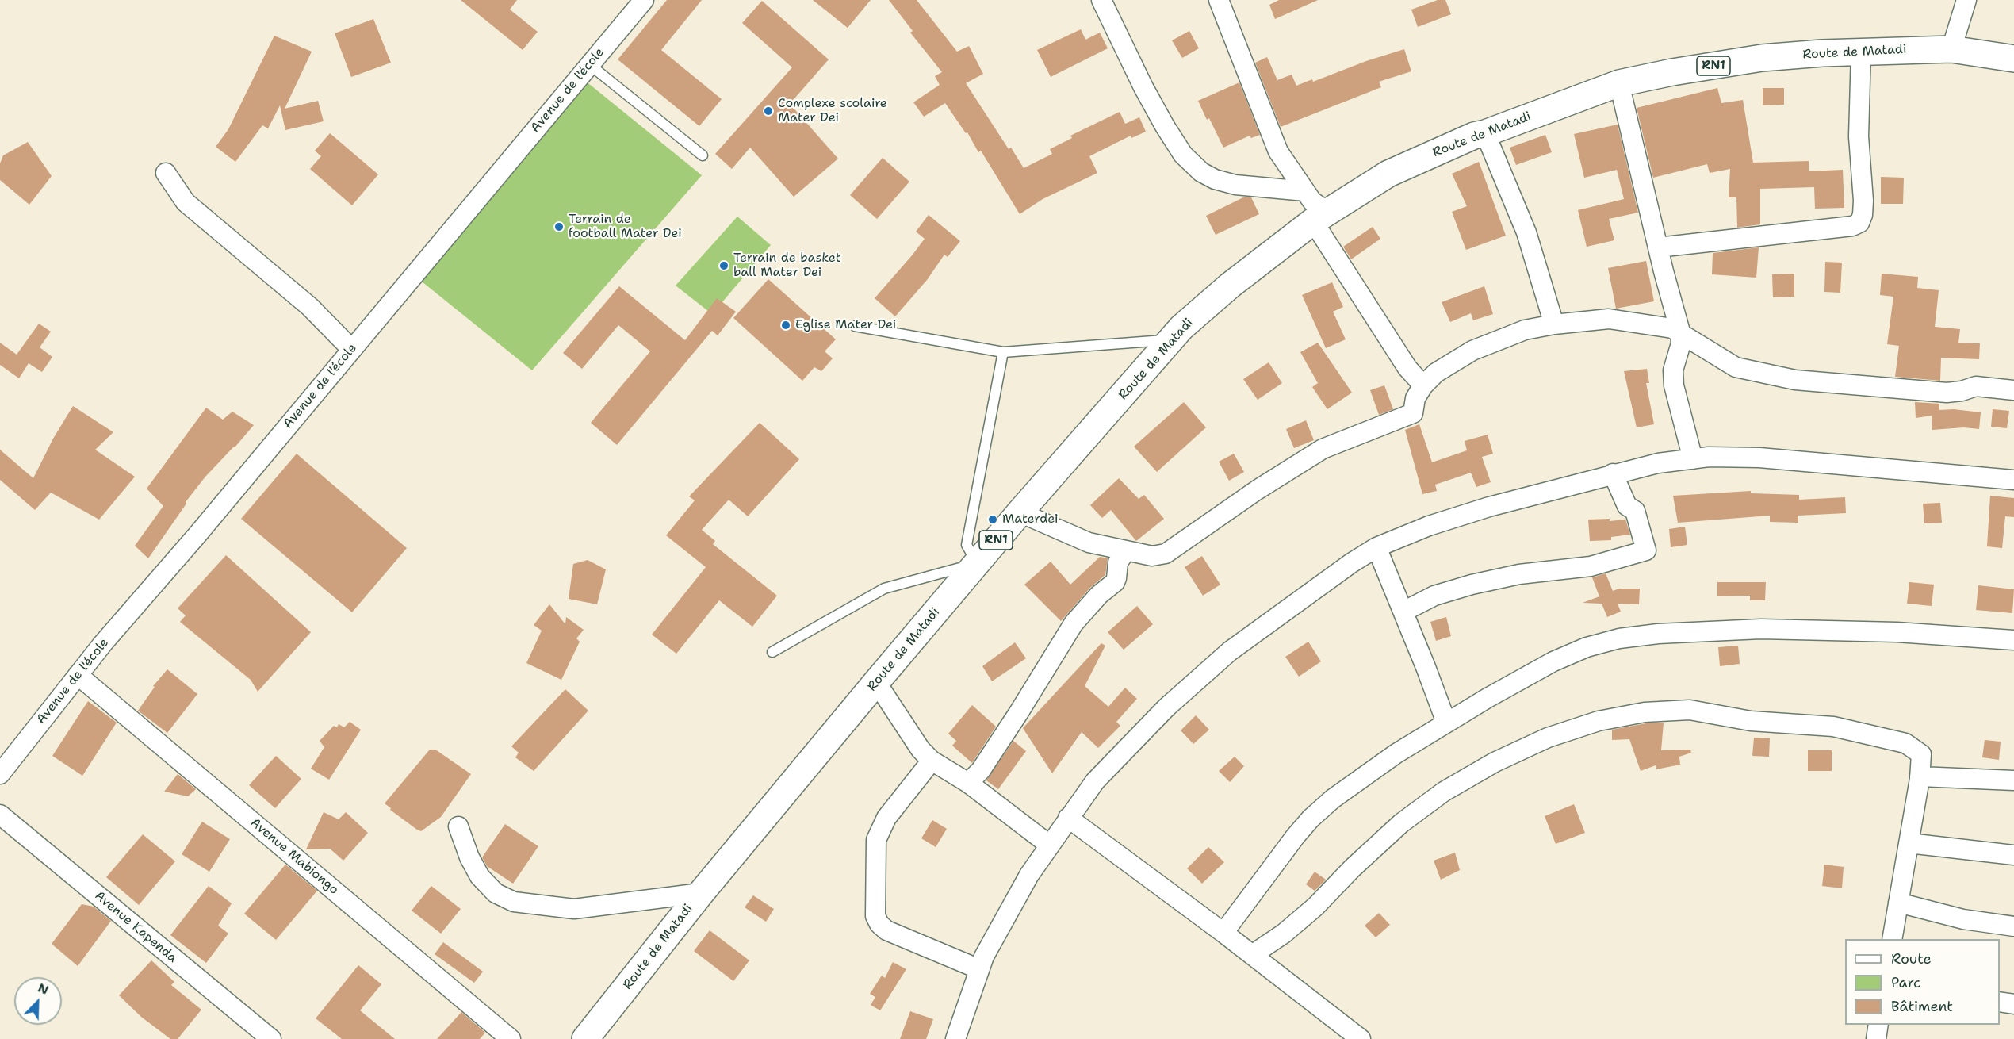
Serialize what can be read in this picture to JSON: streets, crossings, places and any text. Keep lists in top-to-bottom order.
{
  "streets": {
    "highway": ["Route de Matadi", "RN1"],
    "street": ["Avenue de l'école", "Avenue Mabiongo", "Avenue Kapenda"]
  },
  "crossings": [
    ["Avenue de l'école", "Avenue Mabiongo"]
  ],
  "places": [
    "Complexe scolaire Mater Dei",
    "Terrain de football Mater Dei",
    "Terrain de basket ball Mater Dei",
    "Eglise Mater Dei",
    "Materdei"
  ],
  "legend": ["Route", "Parc", "Bâtiment"],
  "north": "top right"
}
